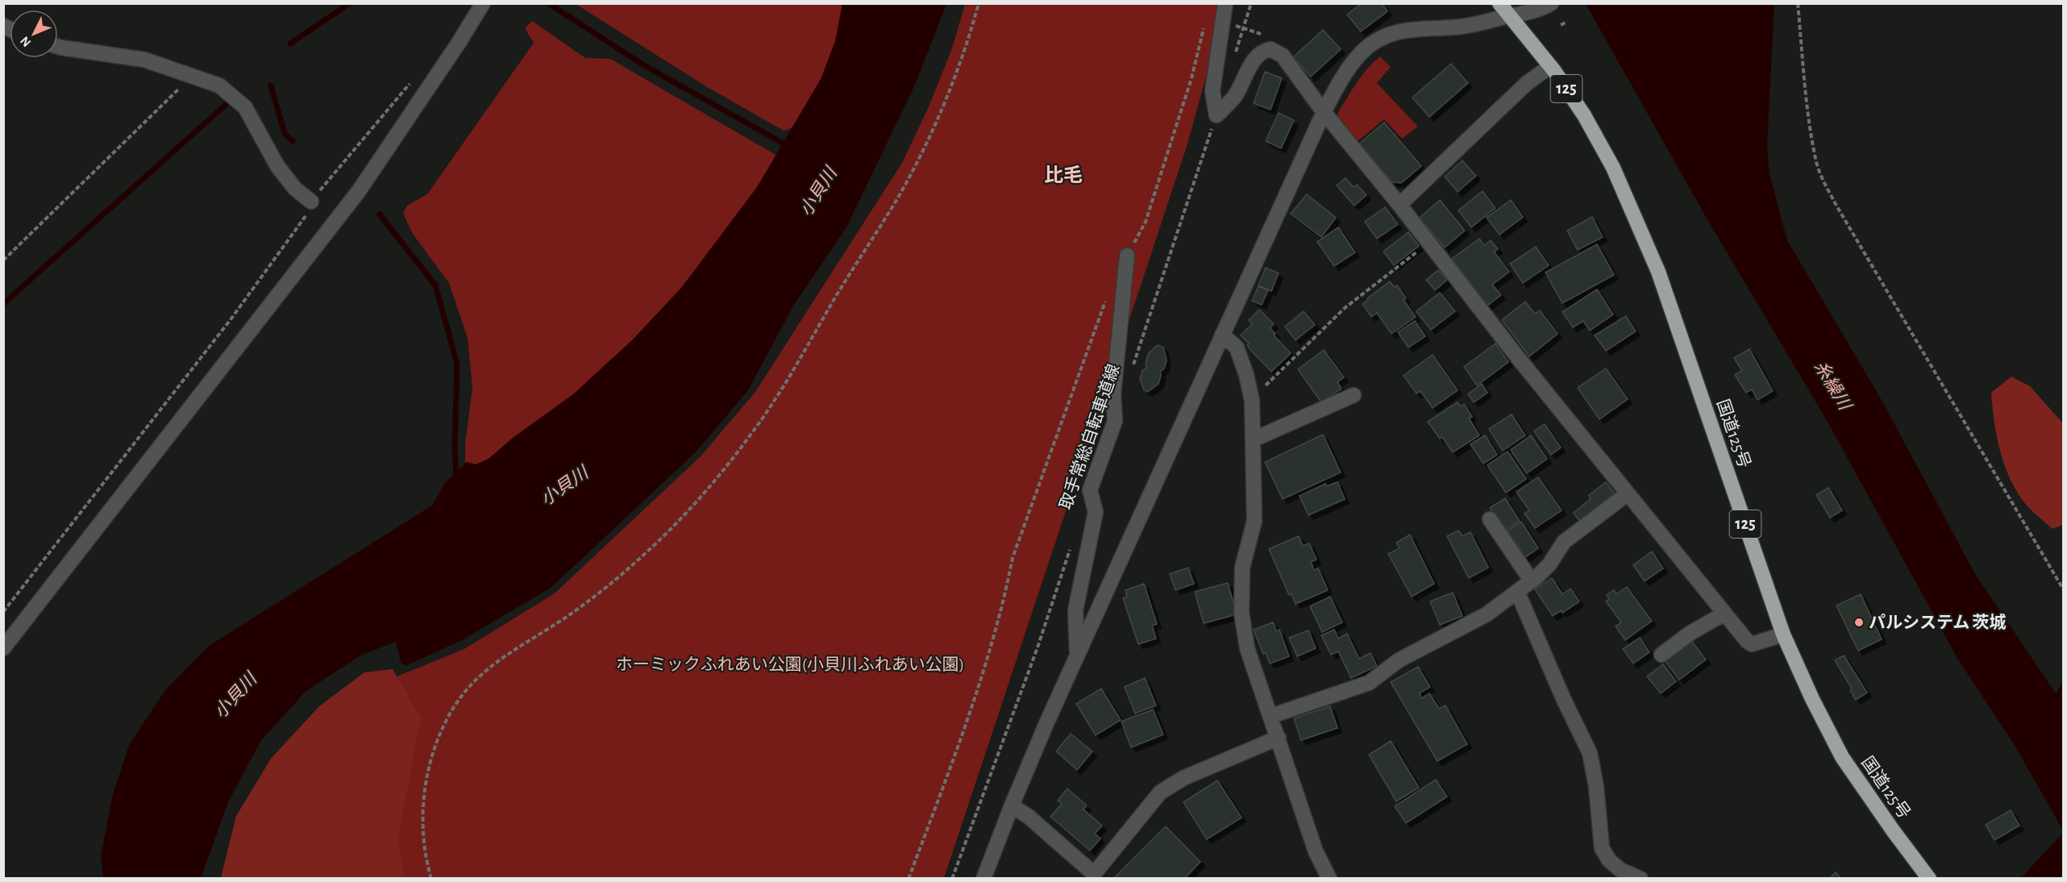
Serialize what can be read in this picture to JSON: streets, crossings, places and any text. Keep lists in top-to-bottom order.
{
  "streets": {
    "highway": ["125", "国道125号"],
    "street": ["取手常総自転車道線"]
  },
  "districts": ["比毛"],
  "water": ["小貝川", "糸繰川"],
  "parks": ["ホーミックふれあい公園(小貝川ふれあい公園)"],
  "places": ["パルシステム 茨城"],
  "north": "bottom left"
}
